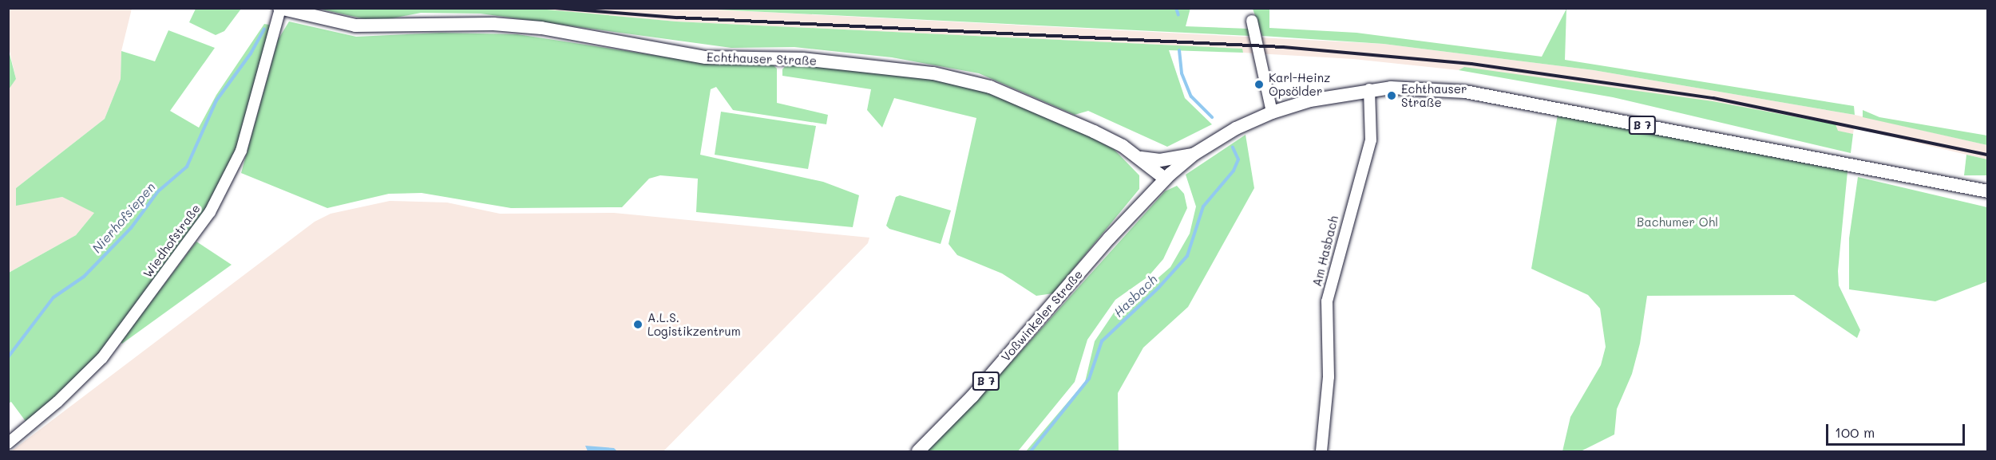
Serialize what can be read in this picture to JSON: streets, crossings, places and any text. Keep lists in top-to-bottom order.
{
  "streets": {
    "main road": ["Echthauser Straße", "B 7", "Voßwinkeler Straße"],
    "street": ["Wiedhofstraße", "Am Hasbach"]
  },
  "crossings": [
    ["Echthauser Straße", "B 7"],
    ["Echthauser Straße", "Wiedhofstraße"],
    ["Echthauser Straße", "Voßwinkeler Straße"],
    ["B 7", "Am Hasbach"],
    ["B 7", "Voßwinkeler Straße"]
  ],
  "water": ["Nierhofsiepen", "Hasbach"],
  "parks": ["Bachumer Ohl"],
  "places": ["Karl-Heinz Opsölder", "Echthauser Straße", "A.L.S. Logistikzentrum"],
  "scale_bar": "100 m"
}
